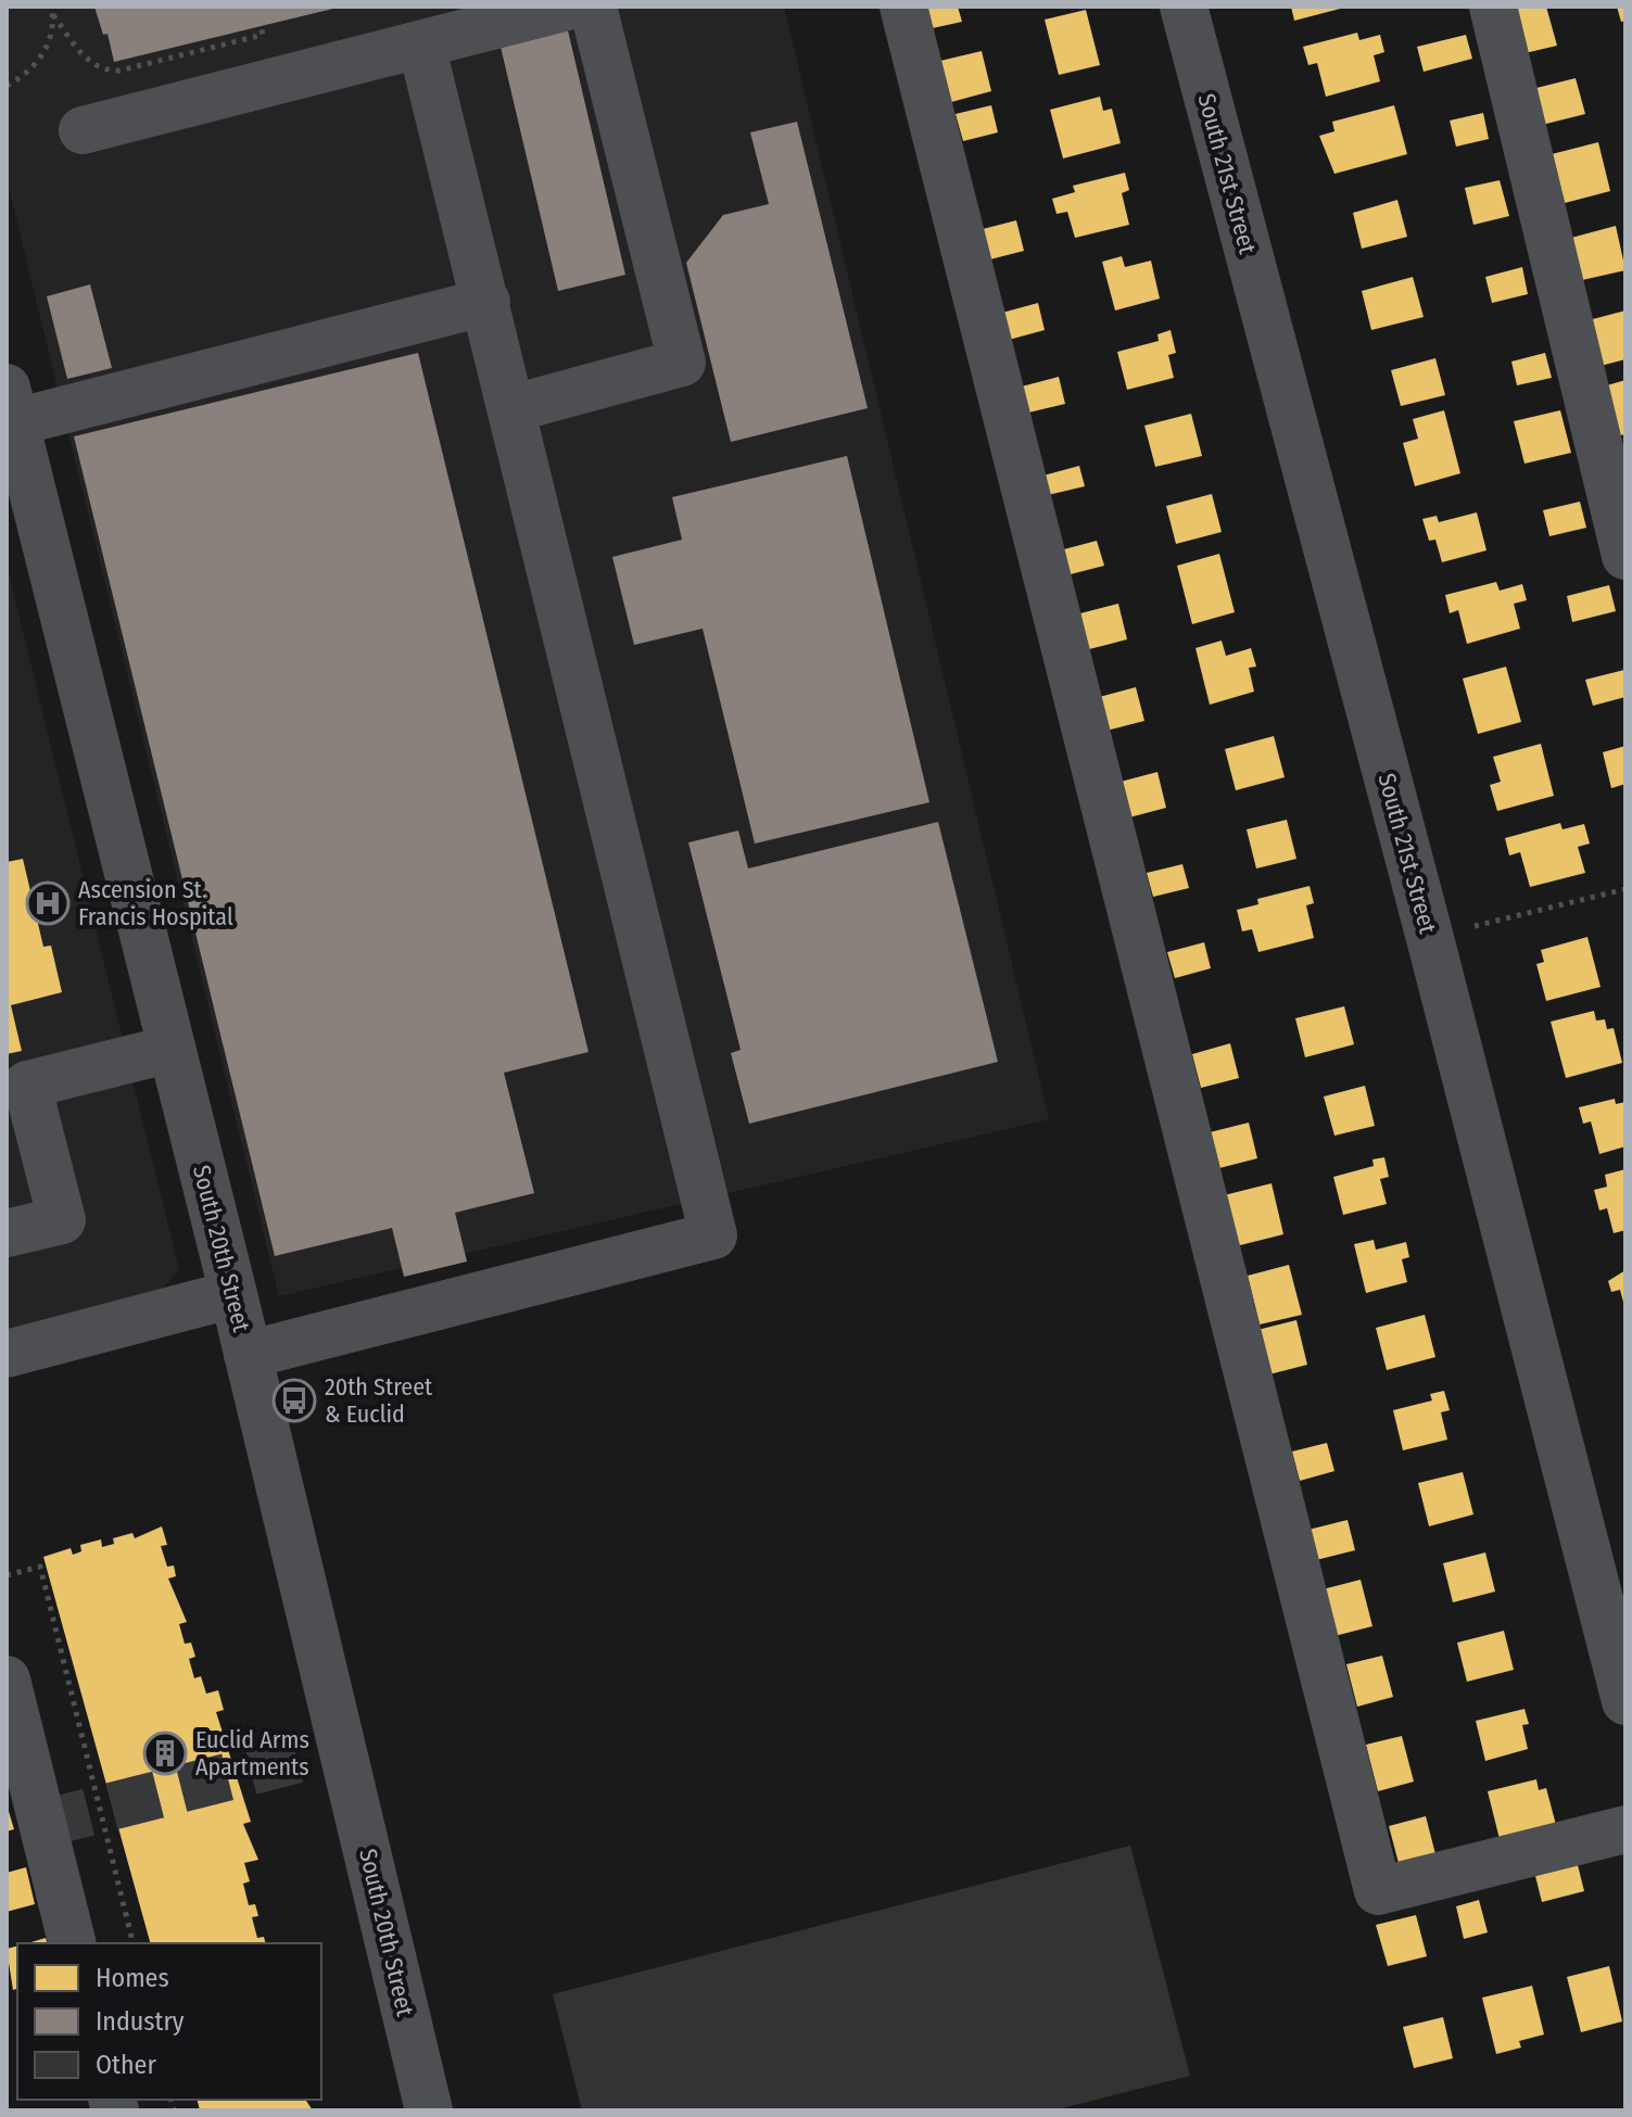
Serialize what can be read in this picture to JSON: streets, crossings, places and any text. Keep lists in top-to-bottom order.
{
  "streets": {
    "street": ["South 21st Street", "South 20th Street"]
  },
  "places": {
    "hospital": ["Ascension St. Francis Hospital"],
    "bus stop": ["20th Street & Euclid"],
    "building": ["Euclid Arms Apartments"]
  },
  "legend": ["Homes", "Industry", "Other"]
}
